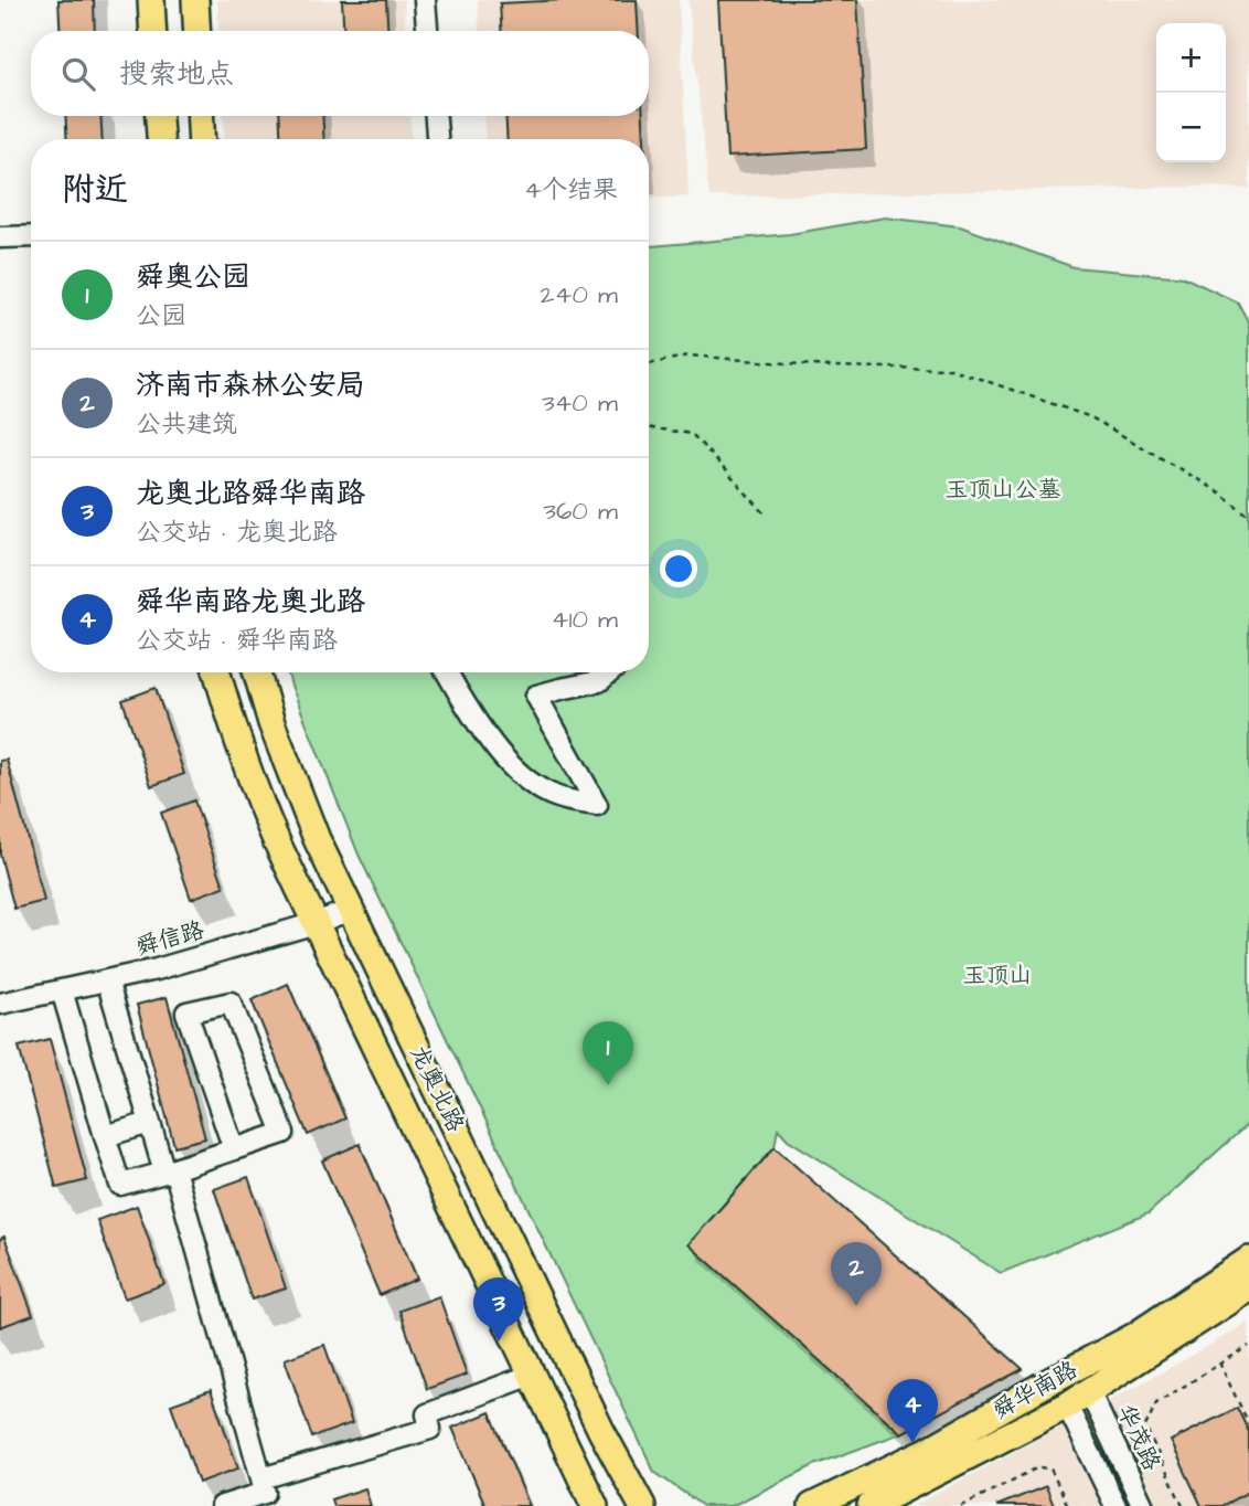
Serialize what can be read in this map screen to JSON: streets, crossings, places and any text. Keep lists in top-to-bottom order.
{
  "streets": {
    "main road": ["龙奥北路", "舜华南路"],
    "street": ["舜信路", "华茂路"]
  },
  "crossings": [
    ["舜信路", "龙奥北路"],
    ["舜华南路", "华茂路"]
  ],
  "parks": ["玉顶山公墓", "玉顶山"],
  "page": {
    "map_buttons": ["+", "−"],
    "search": "搜索地点",
    "heading": ["附近", "4个结果"],
    "list": [
      {
        "mark": "1",
        "name": "舜奥公园",
        "note": "公园",
        "value": "240 m"
      },
      {
        "mark": "2",
        "name": "济南市森林公安局",
        "note": "公共建筑",
        "value": "340 m"
      },
      {
        "mark": "3",
        "name": "龙奥北路舜华南路",
        "note": "公交站 · 龙奥北路",
        "value": "360 m"
      },
      {
        "mark": "4",
        "name": "舜华南路龙奥北路",
        "note": "公交站 · 舜华南路",
        "value": "410 m"
      }
    ],
    "pins": [
      "1",
      "2",
      "3",
      "4"
    ]
  }
}
